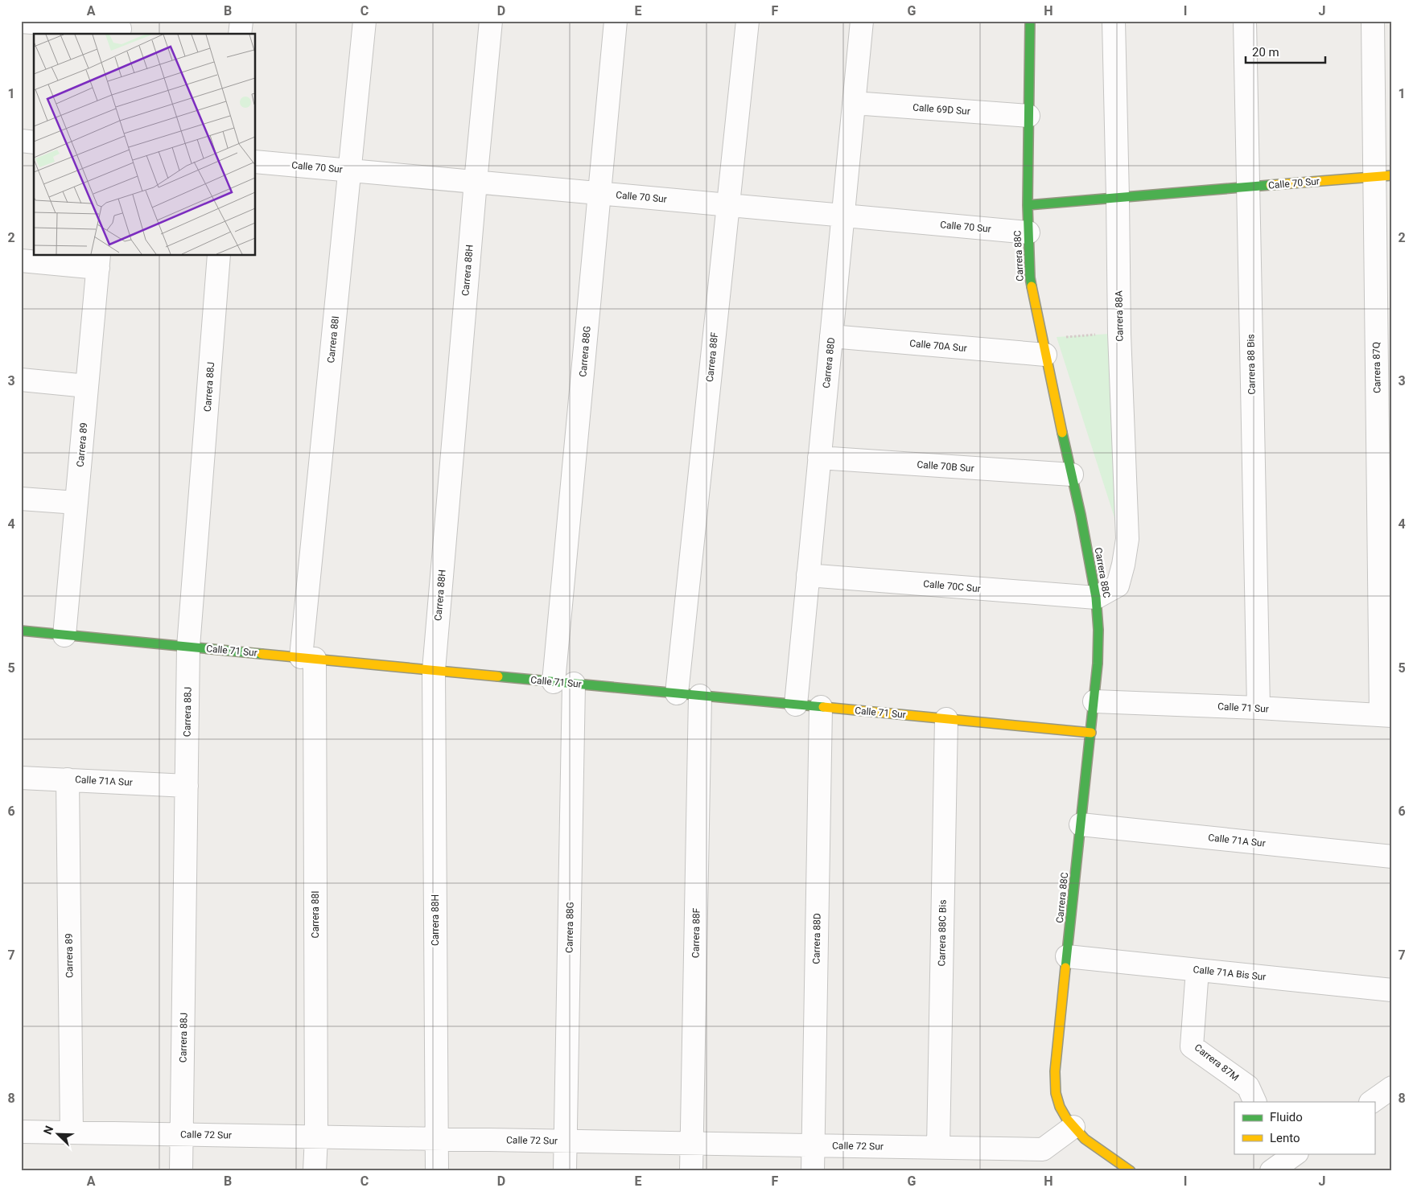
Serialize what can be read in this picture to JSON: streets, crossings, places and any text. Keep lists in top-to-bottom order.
{
  "streets": {
    "street": [
      "Calle 69D Sur",
      "Calle 70 Sur",
      "Carrera 88C",
      "Carrera 88H",
      "Carrera 88A",
      "Carrera 88I",
      "Calle 70A Sur",
      "Carrera 88G",
      "Carrera 88F",
      "Carrera 88D",
      "Carrera 88 Bis",
      "Carrera 87Q",
      "Carrera 88J",
      "Carrera 89",
      "Calle 70B Sur",
      "Calle 70C Sur",
      "Calle 71 Sur",
      "Calle 71A Sur",
      "Carrera 88C Bis",
      "Calle 71A Bis Sur",
      "Carrera 87M",
      "Calle 72 Sur"
    ]
  },
  "crossings": [
    ["Calle 69D Sur", "Carrera 88C"],
    ["Calle 69D Sur", "Carrera 88D"],
    ["Calle 70 Sur", "Carrera 88C"],
    ["Calle 70 Sur", "Carrera 88H"],
    ["Calle 70 Sur", "Carrera 88A"],
    ["Calle 70 Sur", "Carrera 88I"],
    ["Calle 70 Sur", "Carrera 88G"],
    ["Calle 70 Sur", "Carrera 88F"],
    ["Calle 70 Sur", "Carrera 88D"],
    ["Calle 70 Sur", "Carrera 88 Bis"],
    ["Calle 70 Sur", "Carrera 87Q"],
    ["Carrera 88C", "Carrera 88A"],
    ["Carrera 88C", "Calle 70A Sur"],
    ["Carrera 88C", "Calle 70B Sur"],
    ["Carrera 88C", "Calle 70C Sur"],
    ["Carrera 88C", "Calle 71 Sur"],
    ["Carrera 88C", "Calle 71A Sur"],
    ["Carrera 88C", "Calle 71A Bis Sur"],
    ["Carrera 88C", "Calle 72 Sur"],
    ["Carrera 88H", "Calle 71 Sur"],
    ["Carrera 88H", "Calle 72 Sur"],
    ["Carrera 88A", "Calle 70C Sur"],
    ["Carrera 88I", "Calle 71 Sur"],
    ["Carrera 88I", "Calle 72 Sur"],
    ["Calle 70A Sur", "Carrera 88D"],
    ["Carrera 88G", "Calle 71 Sur"],
    ["Carrera 88G", "Calle 72 Sur"],
    ["Carrera 88F", "Calle 71 Sur"],
    ["Carrera 88F", "Calle 72 Sur"],
    ["Carrera 88D", "Calle 70B Sur"],
    ["Carrera 88D", "Calle 70C Sur"],
    ["Carrera 88D", "Calle 71 Sur"],
    ["Carrera 88D", "Calle 72 Sur"],
    ["Carrera 88 Bis", "Calle 71 Sur"],
    ["Carrera 87Q", "Calle 71 Sur"],
    ["Carrera 88J", "Calle 71 Sur"],
    ["Carrera 88J", "Calle 71A Sur"],
    ["Carrera 88J", "Calle 72 Sur"],
    ["Carrera 89", "Calle 71 Sur"],
    ["Carrera 89", "Calle 71A Sur"],
    ["Carrera 89", "Calle 72 Sur"],
    ["Calle 71 Sur", "Carrera 88C Bis"],
    ["Carrera 88C Bis", "Calle 72 Sur"],
    ["Calle 71A Bis Sur", "Carrera 87M"]
  ],
  "legend": ["Fluido", "Lento"],
  "scale_bar": "20 m",
  "north": "top left",
  "grid": {
    "columns": [
      "A",
      "B",
      "C",
      "D",
      "E",
      "F",
      "G",
      "H",
      "I",
      "J"
    ],
    "rows": [
      "1",
      "2",
      "3",
      "4",
      "5",
      "6",
      "7",
      "8"
    ]
  }
}
